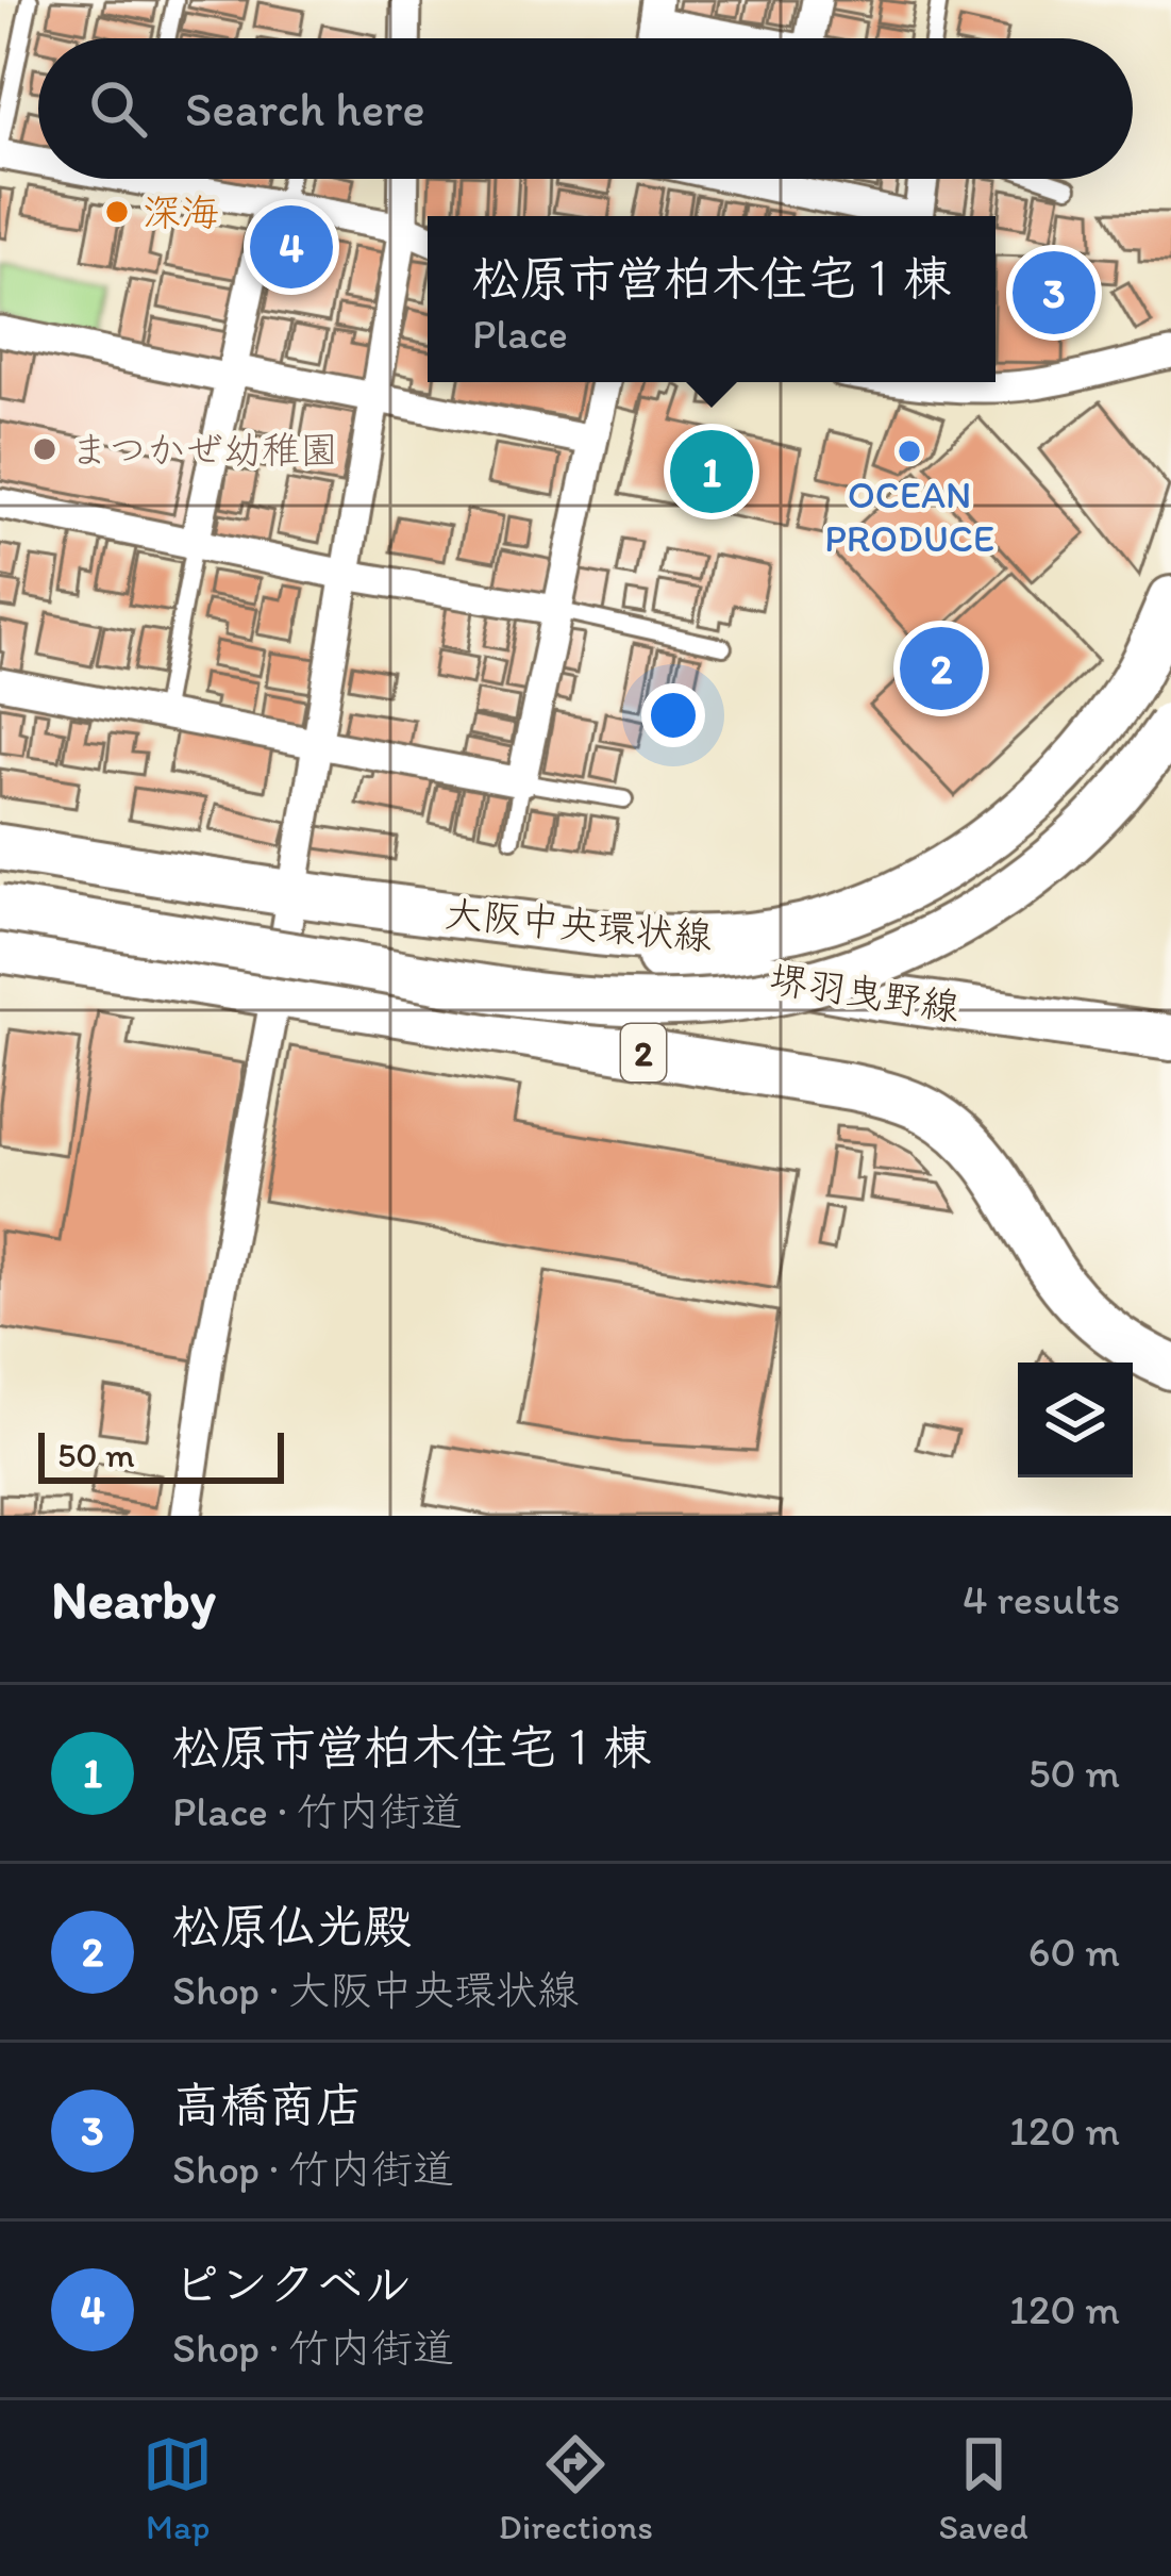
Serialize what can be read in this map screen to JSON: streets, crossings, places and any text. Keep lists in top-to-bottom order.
{
  "streets": {
    "main road": ["大阪中央環状線", "堺羽曳野線", "2"]
  },
  "crossings": [
    ["大阪中央環状線", "堺羽曳野線"]
  ],
  "places": ["深海", "まつかぜ幼稚園", "OCEAN PRODUCE"],
  "scale_bar": "50 m",
  "page": {
    "search": "Search here",
    "pins": [
      "4",
      "3",
      "1",
      "2"
    ],
    "popup": ["松原市営柏木住宅１棟", "Place"],
    "scale": "50 m",
    "heading": ["Nearby", "4 results"],
    "list": [
      {
        "mark": "1",
        "name": "松原市営柏木住宅１棟",
        "note": "Place · 竹内街道",
        "value": "50 m"
      },
      {
        "mark": "2",
        "name": "松原仏光殿",
        "note": "Shop · 大阪中央環状線",
        "value": "60 m"
      },
      {
        "mark": "3",
        "name": "高橋商店",
        "note": "Shop · 竹内街道",
        "value": "120 m"
      },
      {
        "mark": "4",
        "name": "ピンクベル",
        "note": "Shop · 竹内街道",
        "value": "120 m"
      }
    ],
    "nav": ["Map", "Directions", "Saved"]
  }
}
